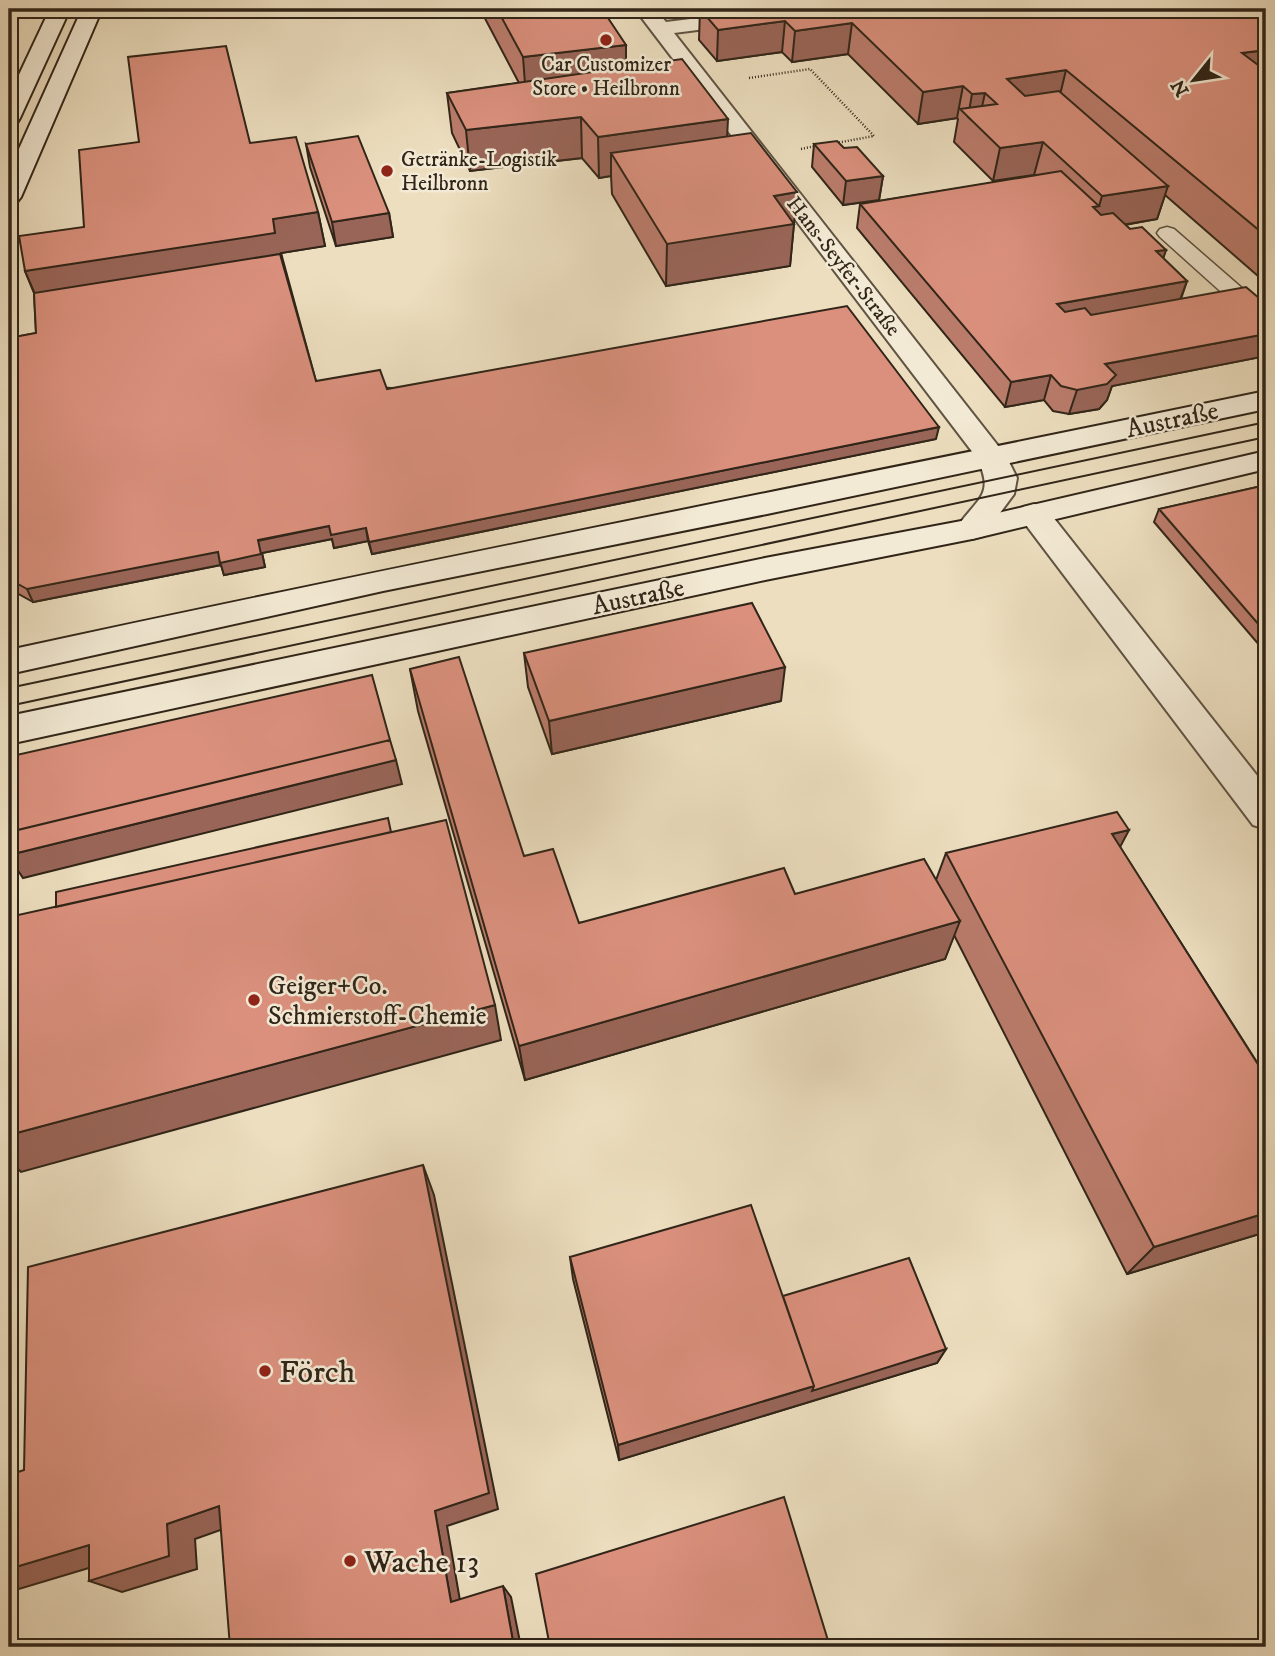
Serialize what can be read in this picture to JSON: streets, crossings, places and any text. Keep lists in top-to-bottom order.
{
  "streets": {
    "main road": ["Hans-Seyfer-Straße", "Austraße"]
  },
  "crossings": [
    ["Hans-Seyfer-Straße", "Austraße"]
  ],
  "places": [
    "Car Customizer Store • Heilbronn",
    "Getränke-Logistik Heilbronn",
    "Geiger+Co. Schmierstoff-Chemie",
    "Förch",
    "Wache 13"
  ],
  "north": "bottom left"
}
